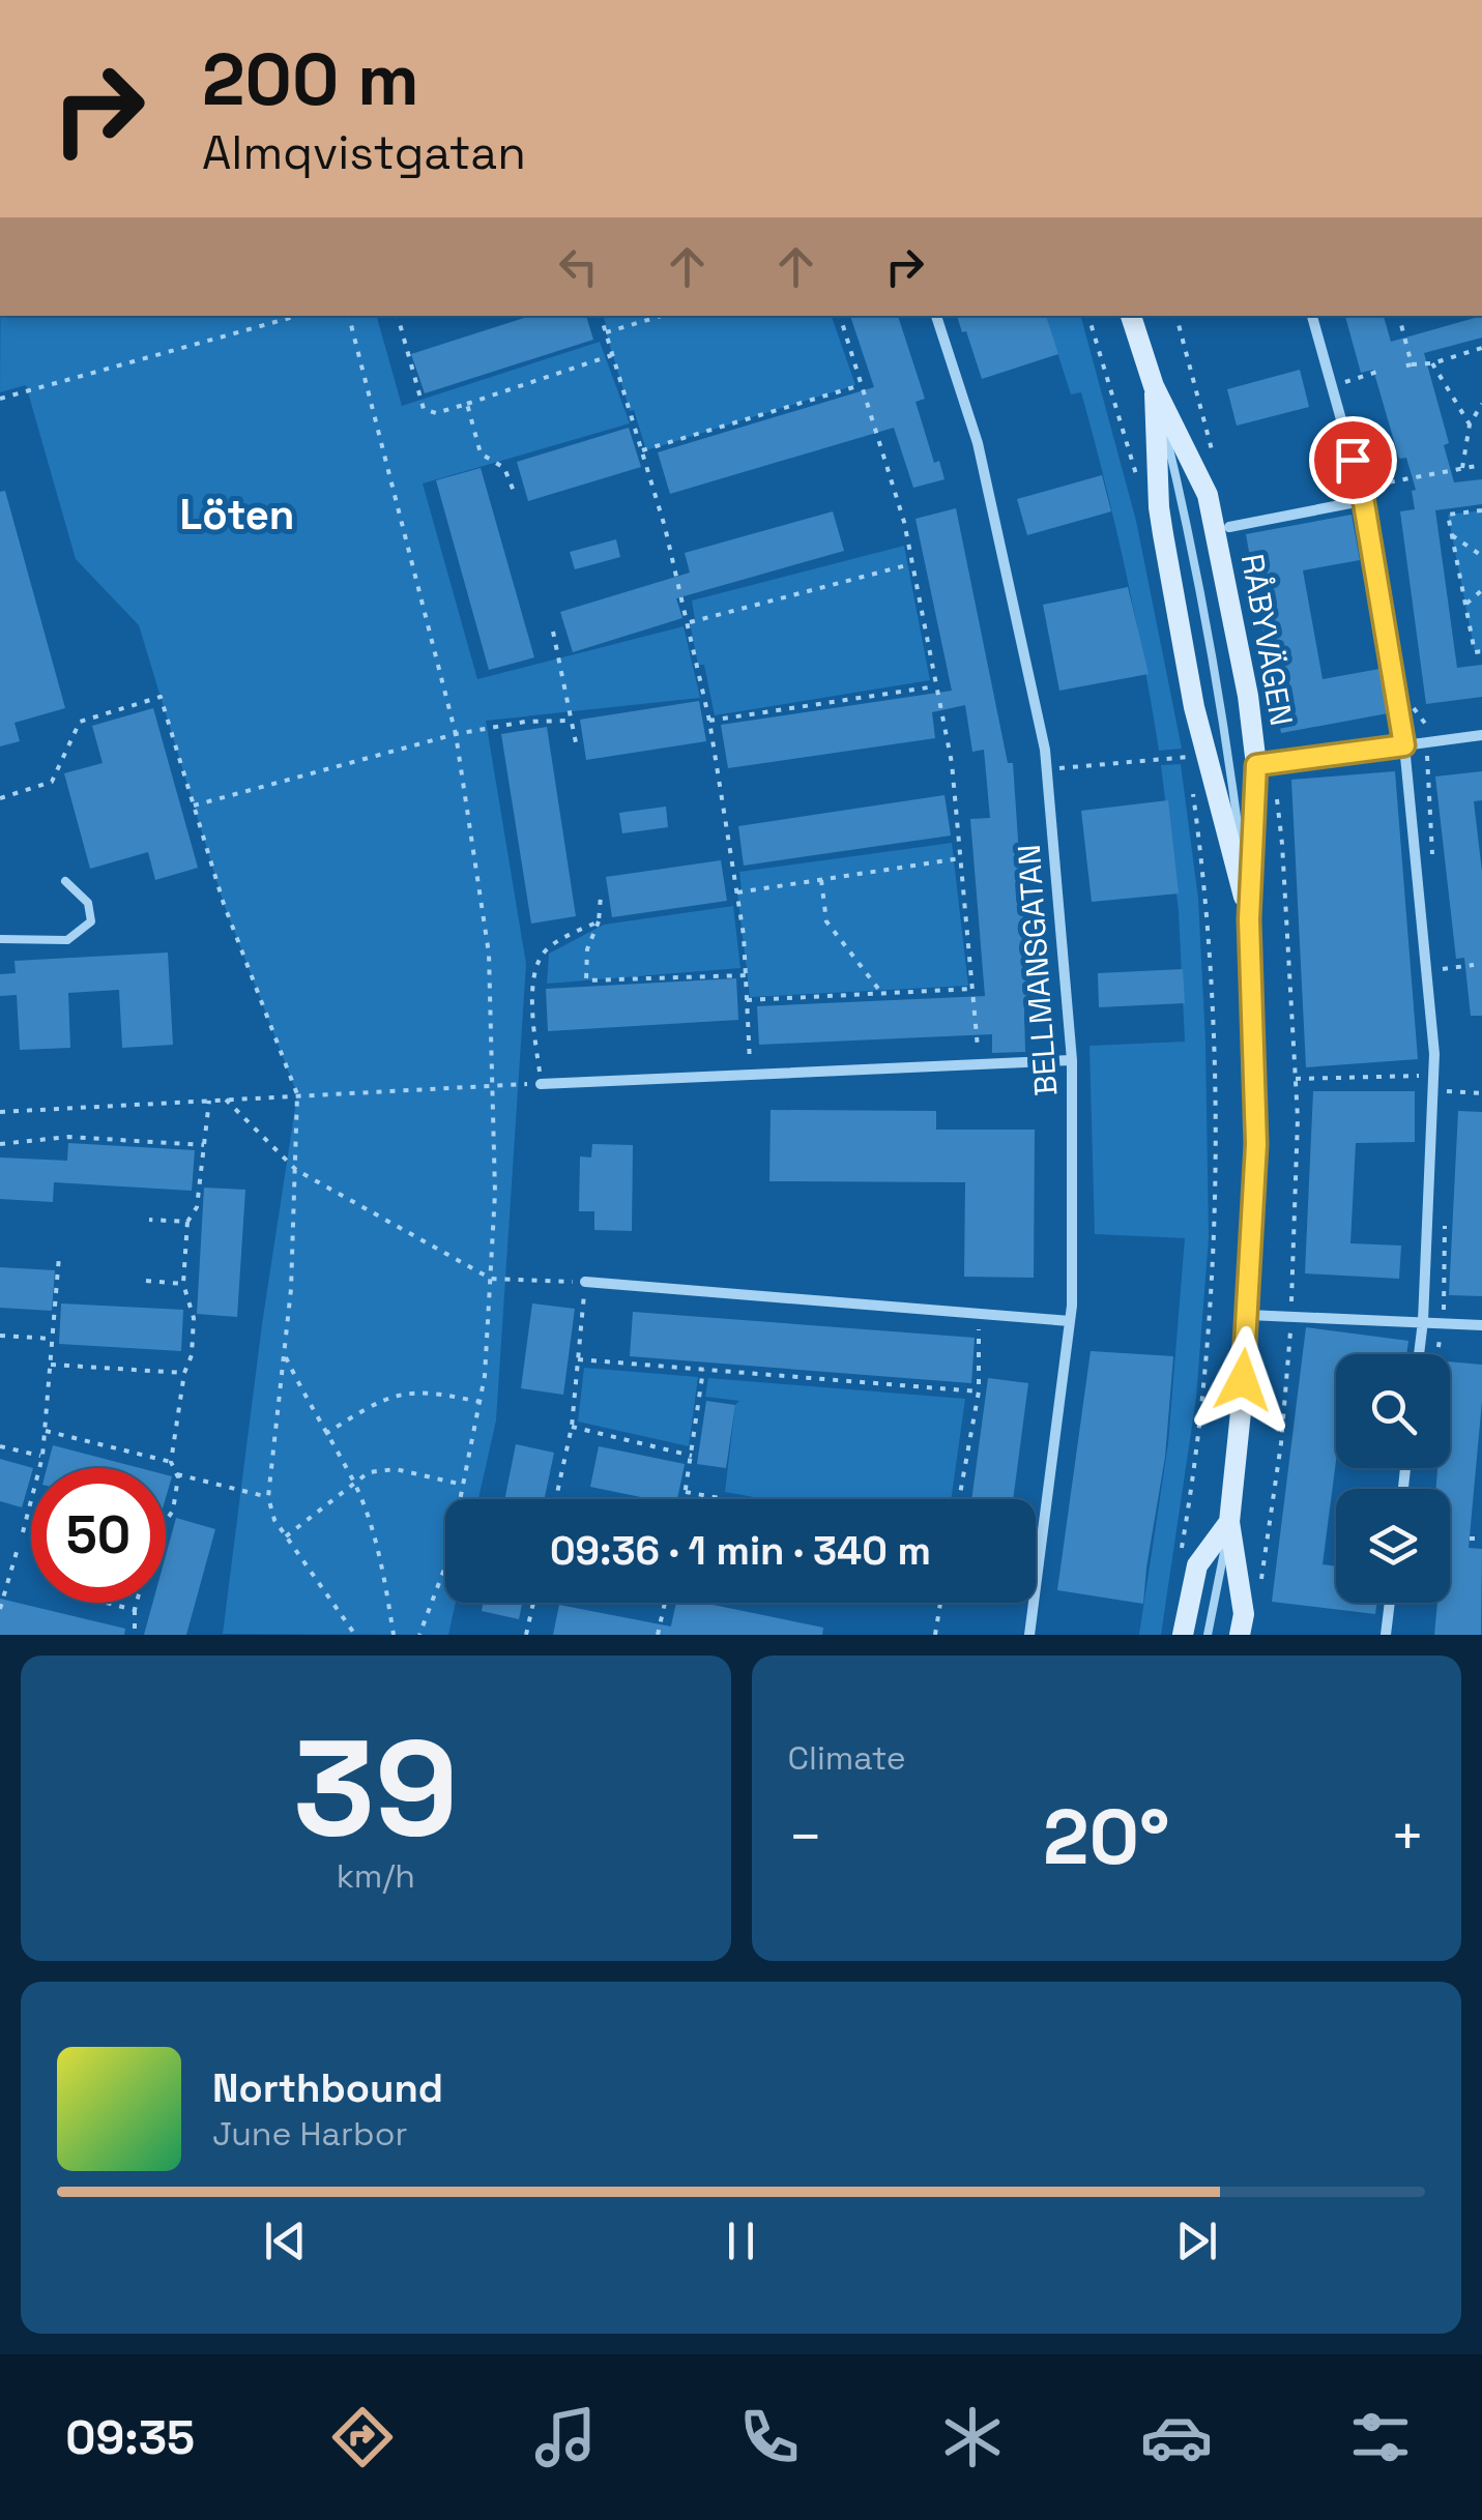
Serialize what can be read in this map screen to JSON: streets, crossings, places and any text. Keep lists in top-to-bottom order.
{
  "streets": {
    "main road": ["RÅBYVÄGEN"],
    "street": ["BELLMANSGATAN"]
  },
  "districts": ["Löten"],
  "page": {
    "turn": ["200 m", "Almqvistgatan"],
    "limit": "50",
    "trip": "09:36 · 1 min · 340 m",
    "tile": [
      ["39", "km/h"],
      "Climate"
    ],
    "heat": ["−", "20°", "+"],
    "song": ["Northbound", "June Harbor"],
    "tabs": "09:35"
  }
}
